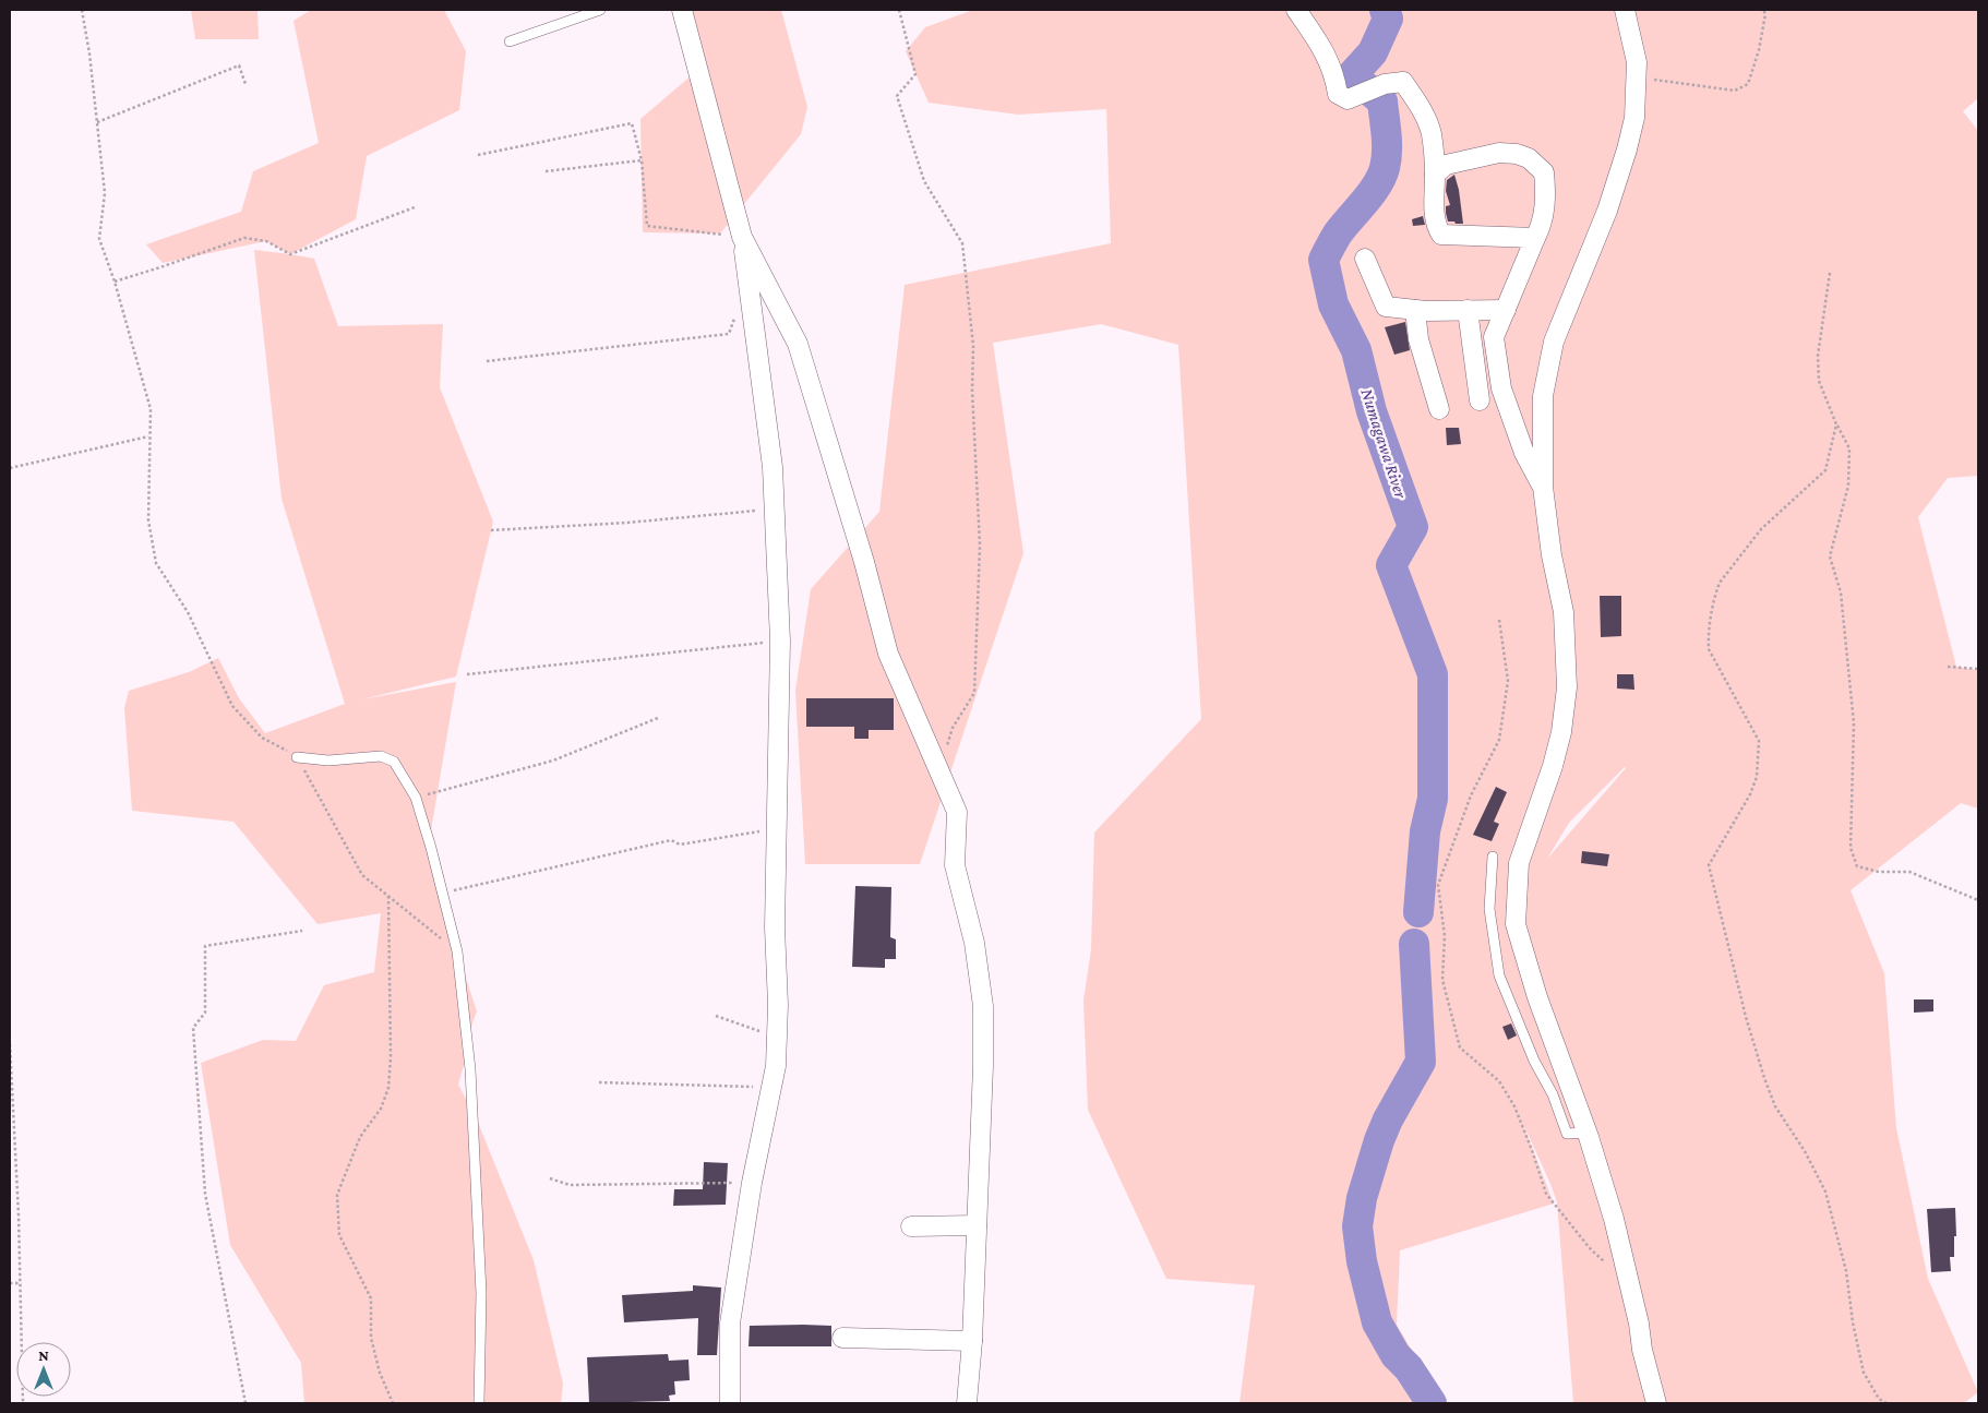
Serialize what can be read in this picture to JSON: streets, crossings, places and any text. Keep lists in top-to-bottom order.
{
  "water": ["Numagawa River"],
  "north": "top"
}
